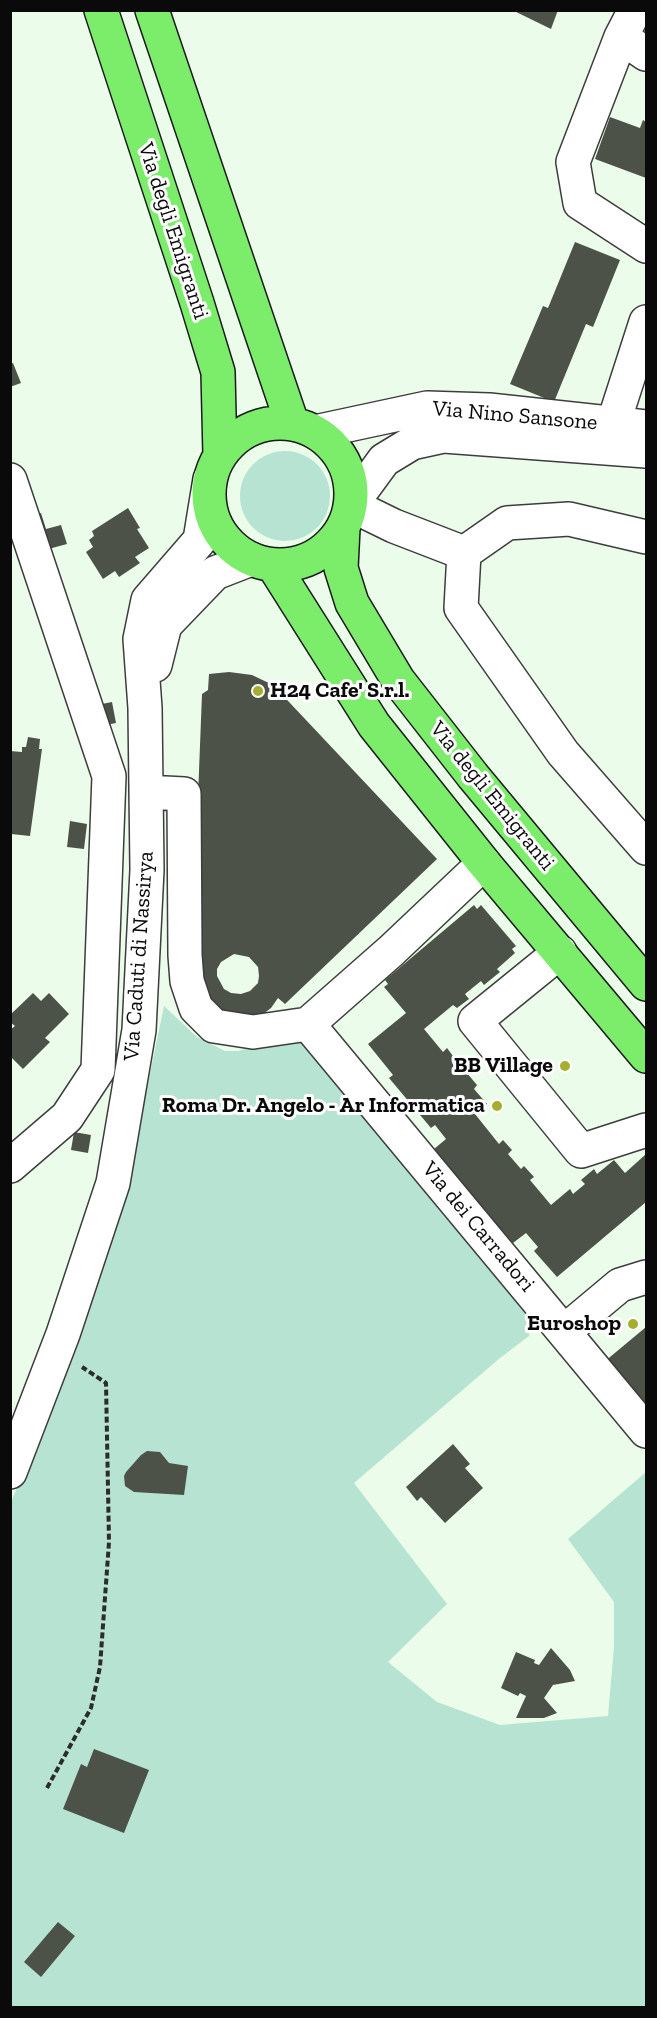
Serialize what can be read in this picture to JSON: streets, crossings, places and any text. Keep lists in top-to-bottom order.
{
  "streets": {
    "main road": ["Via degli Emigranti"],
    "street": ["Via Nino Sansone", "Via Caduti di Nassirya", "Via dei Carradori"]
  },
  "crossings": [
    ["Via degli Emigranti", "Via Nino Sansone"],
    ["Via degli Emigranti", "Via Caduti di Nassirya"],
    ["Via Nino Sansone", "Via Caduti di Nassirya"]
  ],
  "places": [
    "H24 Cafe' S.r.l.",
    "BB Village",
    "Roma Dr. Angelo - Ar Informatica",
    "Euroshop"
  ]
}
